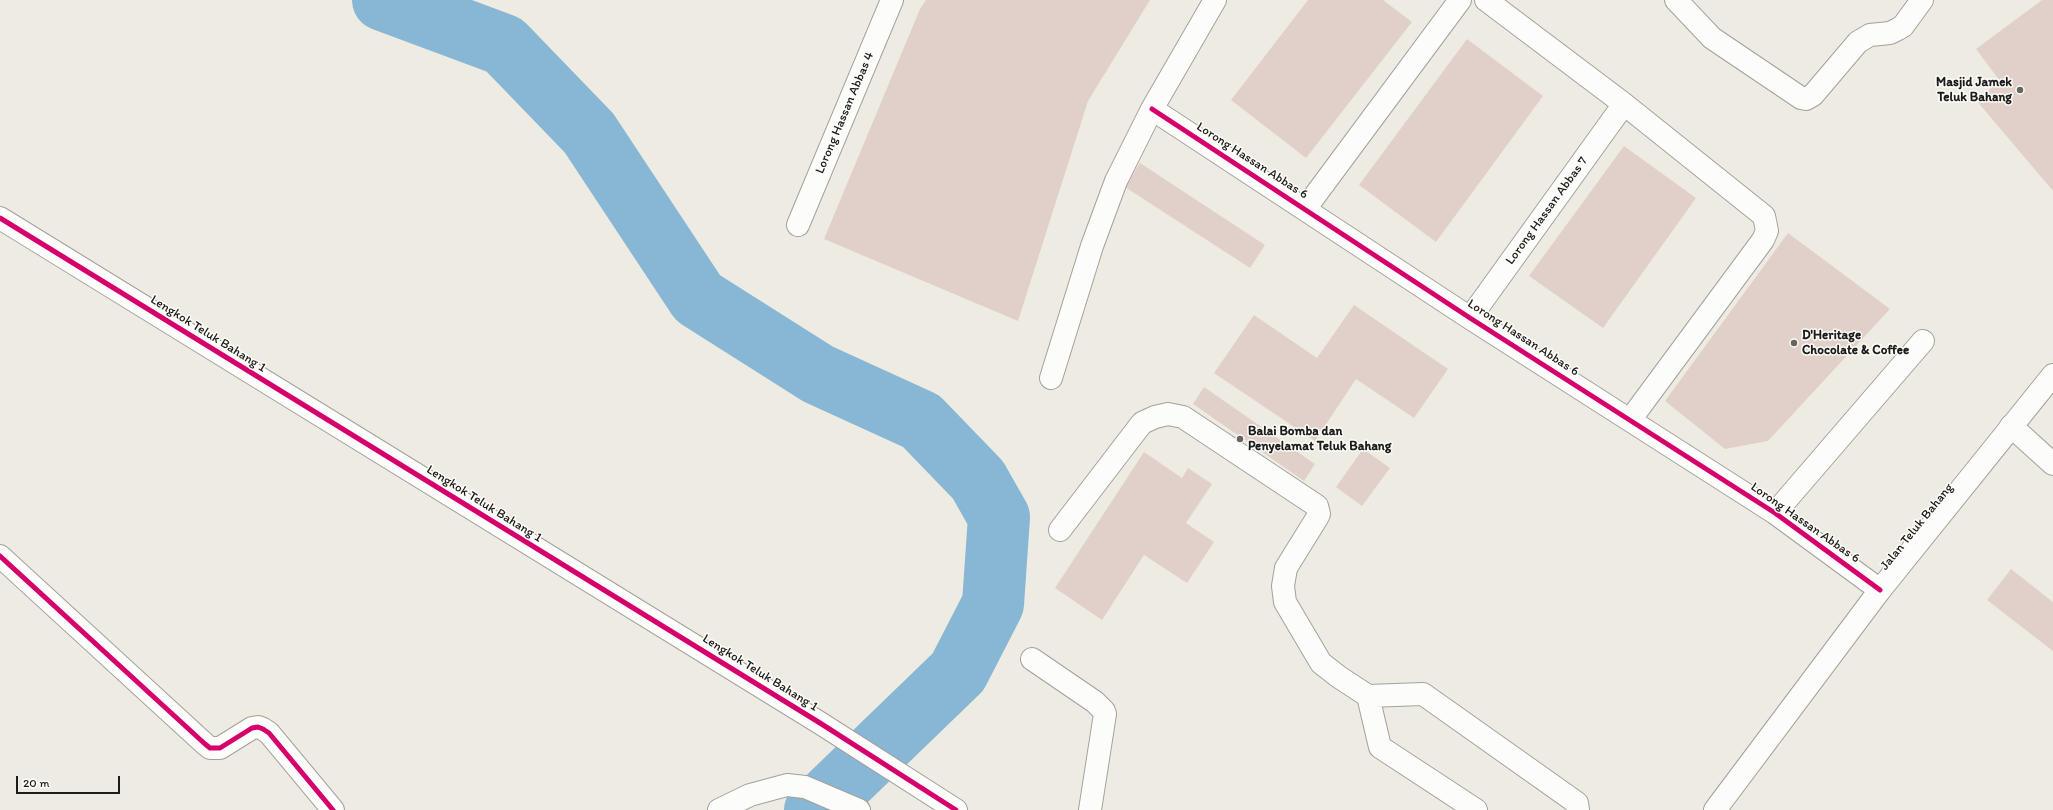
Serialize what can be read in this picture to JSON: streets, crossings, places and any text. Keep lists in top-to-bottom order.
{
  "streets": {
    "street": [
      "Lorong Hassan Abbas 4",
      "Lorong Hassan Abbas 6",
      "Lorong Hassan Abbas 7",
      "Lengkok Teluk Bahang 1",
      "Jalan Teluk Bahang"
    ]
  },
  "crossings": [
    ["Lorong Hassan Abbas 6", "Lorong Hassan Abbas 7"],
    ["Lorong Hassan Abbas 6", "Jalan Teluk Bahang"]
  ],
  "places": ["Masjid Jamek Teluk Bahang", "D'Heritage Chocolate & Coffee", "Balai Bomba dan Penyelamat Teluk Bahang"],
  "scale_bar": "20 m"
}
